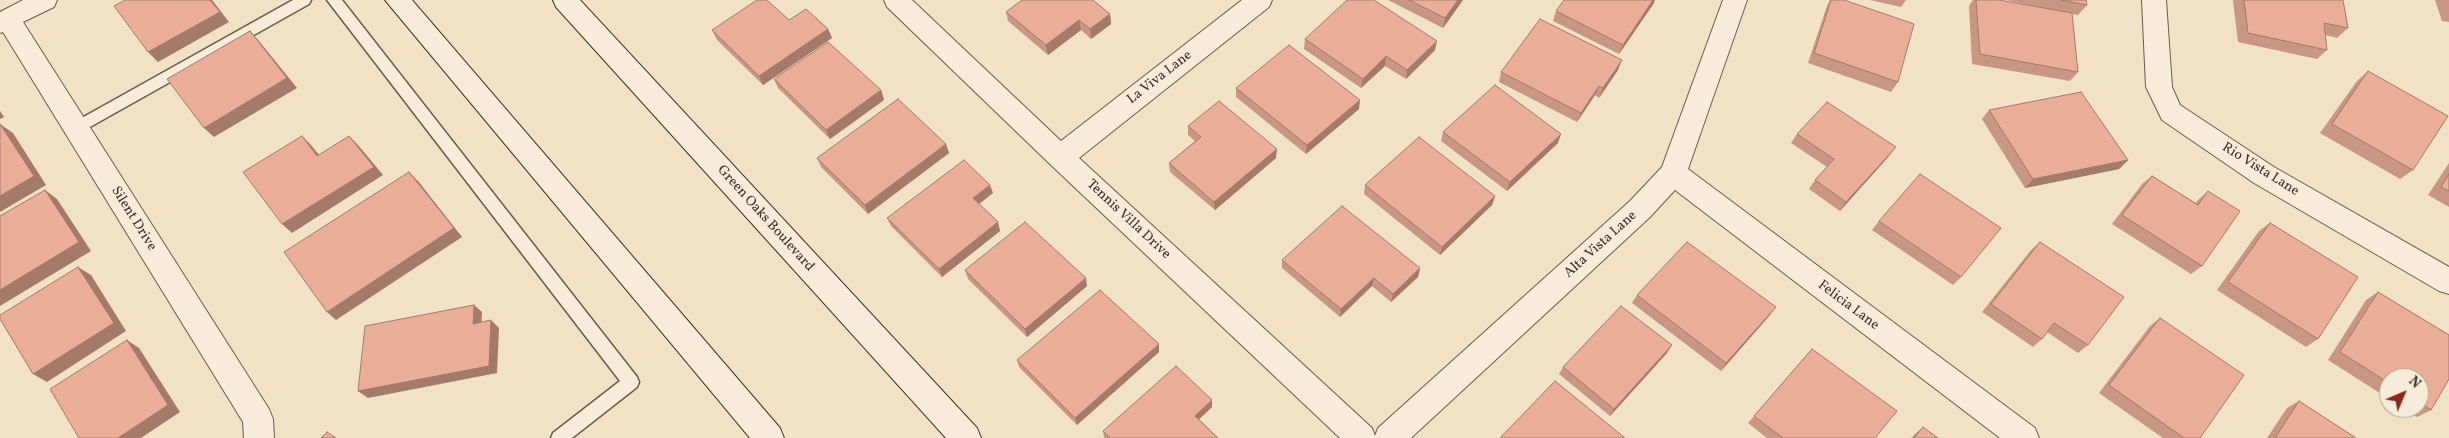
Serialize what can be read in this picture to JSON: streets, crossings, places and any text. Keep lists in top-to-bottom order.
{
  "streets": {
    "street": [
      "La Viva Lane",
      "Rio Vista Lane",
      "Silent Drive",
      "Green Oaks Boulevard",
      "Tennis Villa Drive",
      "Alta Vista Lane",
      "Felicia Lane"
    ]
  },
  "crossings": [
    ["La Viva Lane", "Tennis Villa Drive"],
    ["Alta Vista Lane", "Felicia Lane"]
  ],
  "north": "top right"
}
